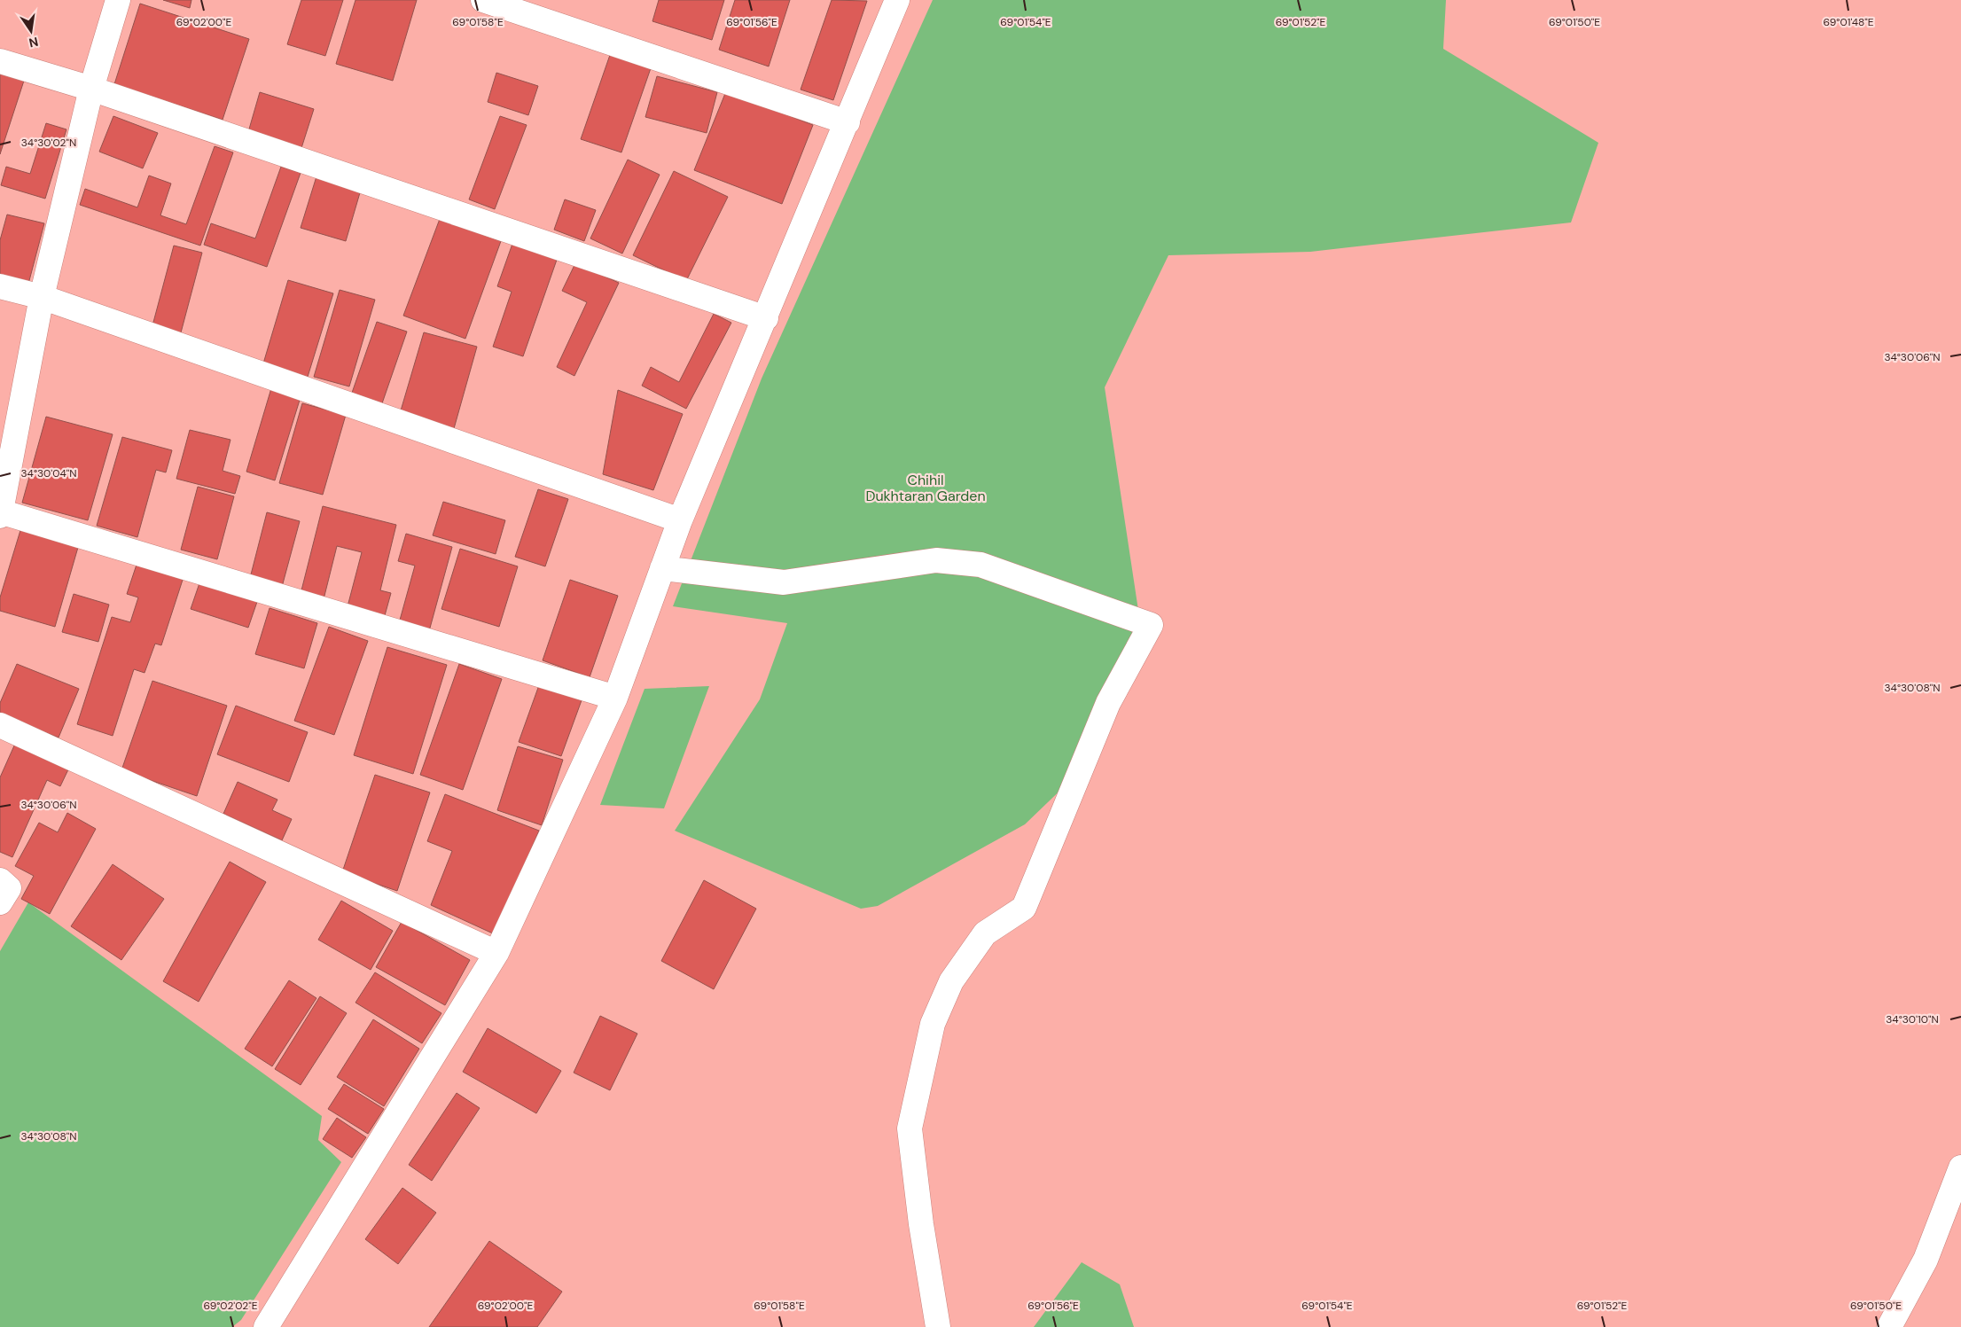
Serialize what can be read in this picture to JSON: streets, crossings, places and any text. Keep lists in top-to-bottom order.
{
  "parks": ["Chihil Dukhtaran Garden"],
  "north": "bottom",
  "coordinates": [
    "69°02'00\"E",
    "69°01'58\"E",
    "69°01'56\"E",
    "69°01'54\"E",
    "69°01'52\"E",
    "69°01'50\"E",
    "69°01'48\"E",
    "34°30'02\"N",
    "34°30'06\"N",
    "34°30'04\"N",
    "34°30'08\"N",
    "34°30'10\"N",
    "69°02'02\"E"
  ]
}
